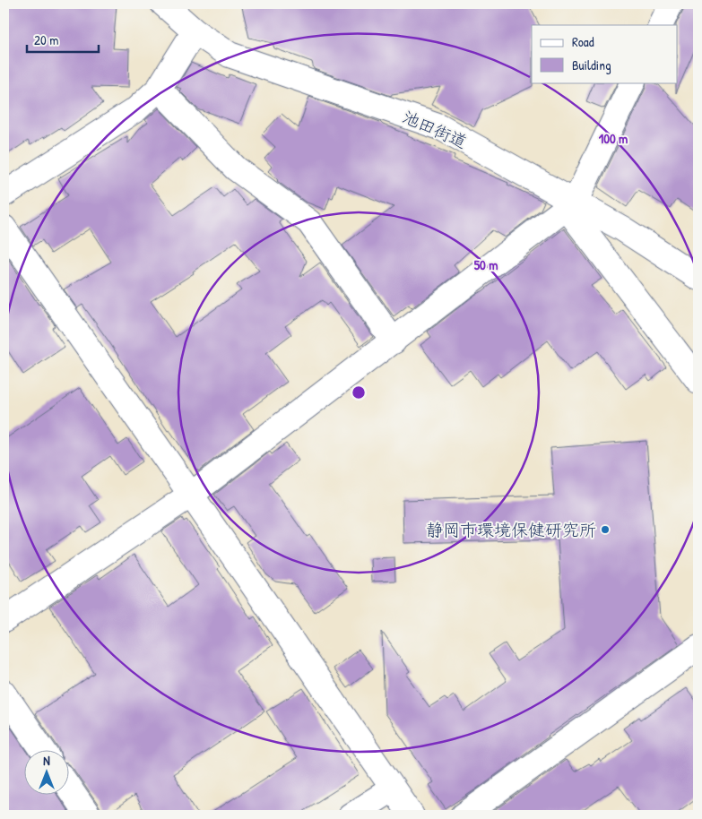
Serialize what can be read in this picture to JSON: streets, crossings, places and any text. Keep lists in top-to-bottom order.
{
  "streets": {
    "street": ["池田街道"]
  },
  "places": ["静岡市環境保健研究所"],
  "legend": ["Road", "Building"],
  "scale_bar": "20 m",
  "north": "top",
  "rings": ["100 m", "50 m"]
}
